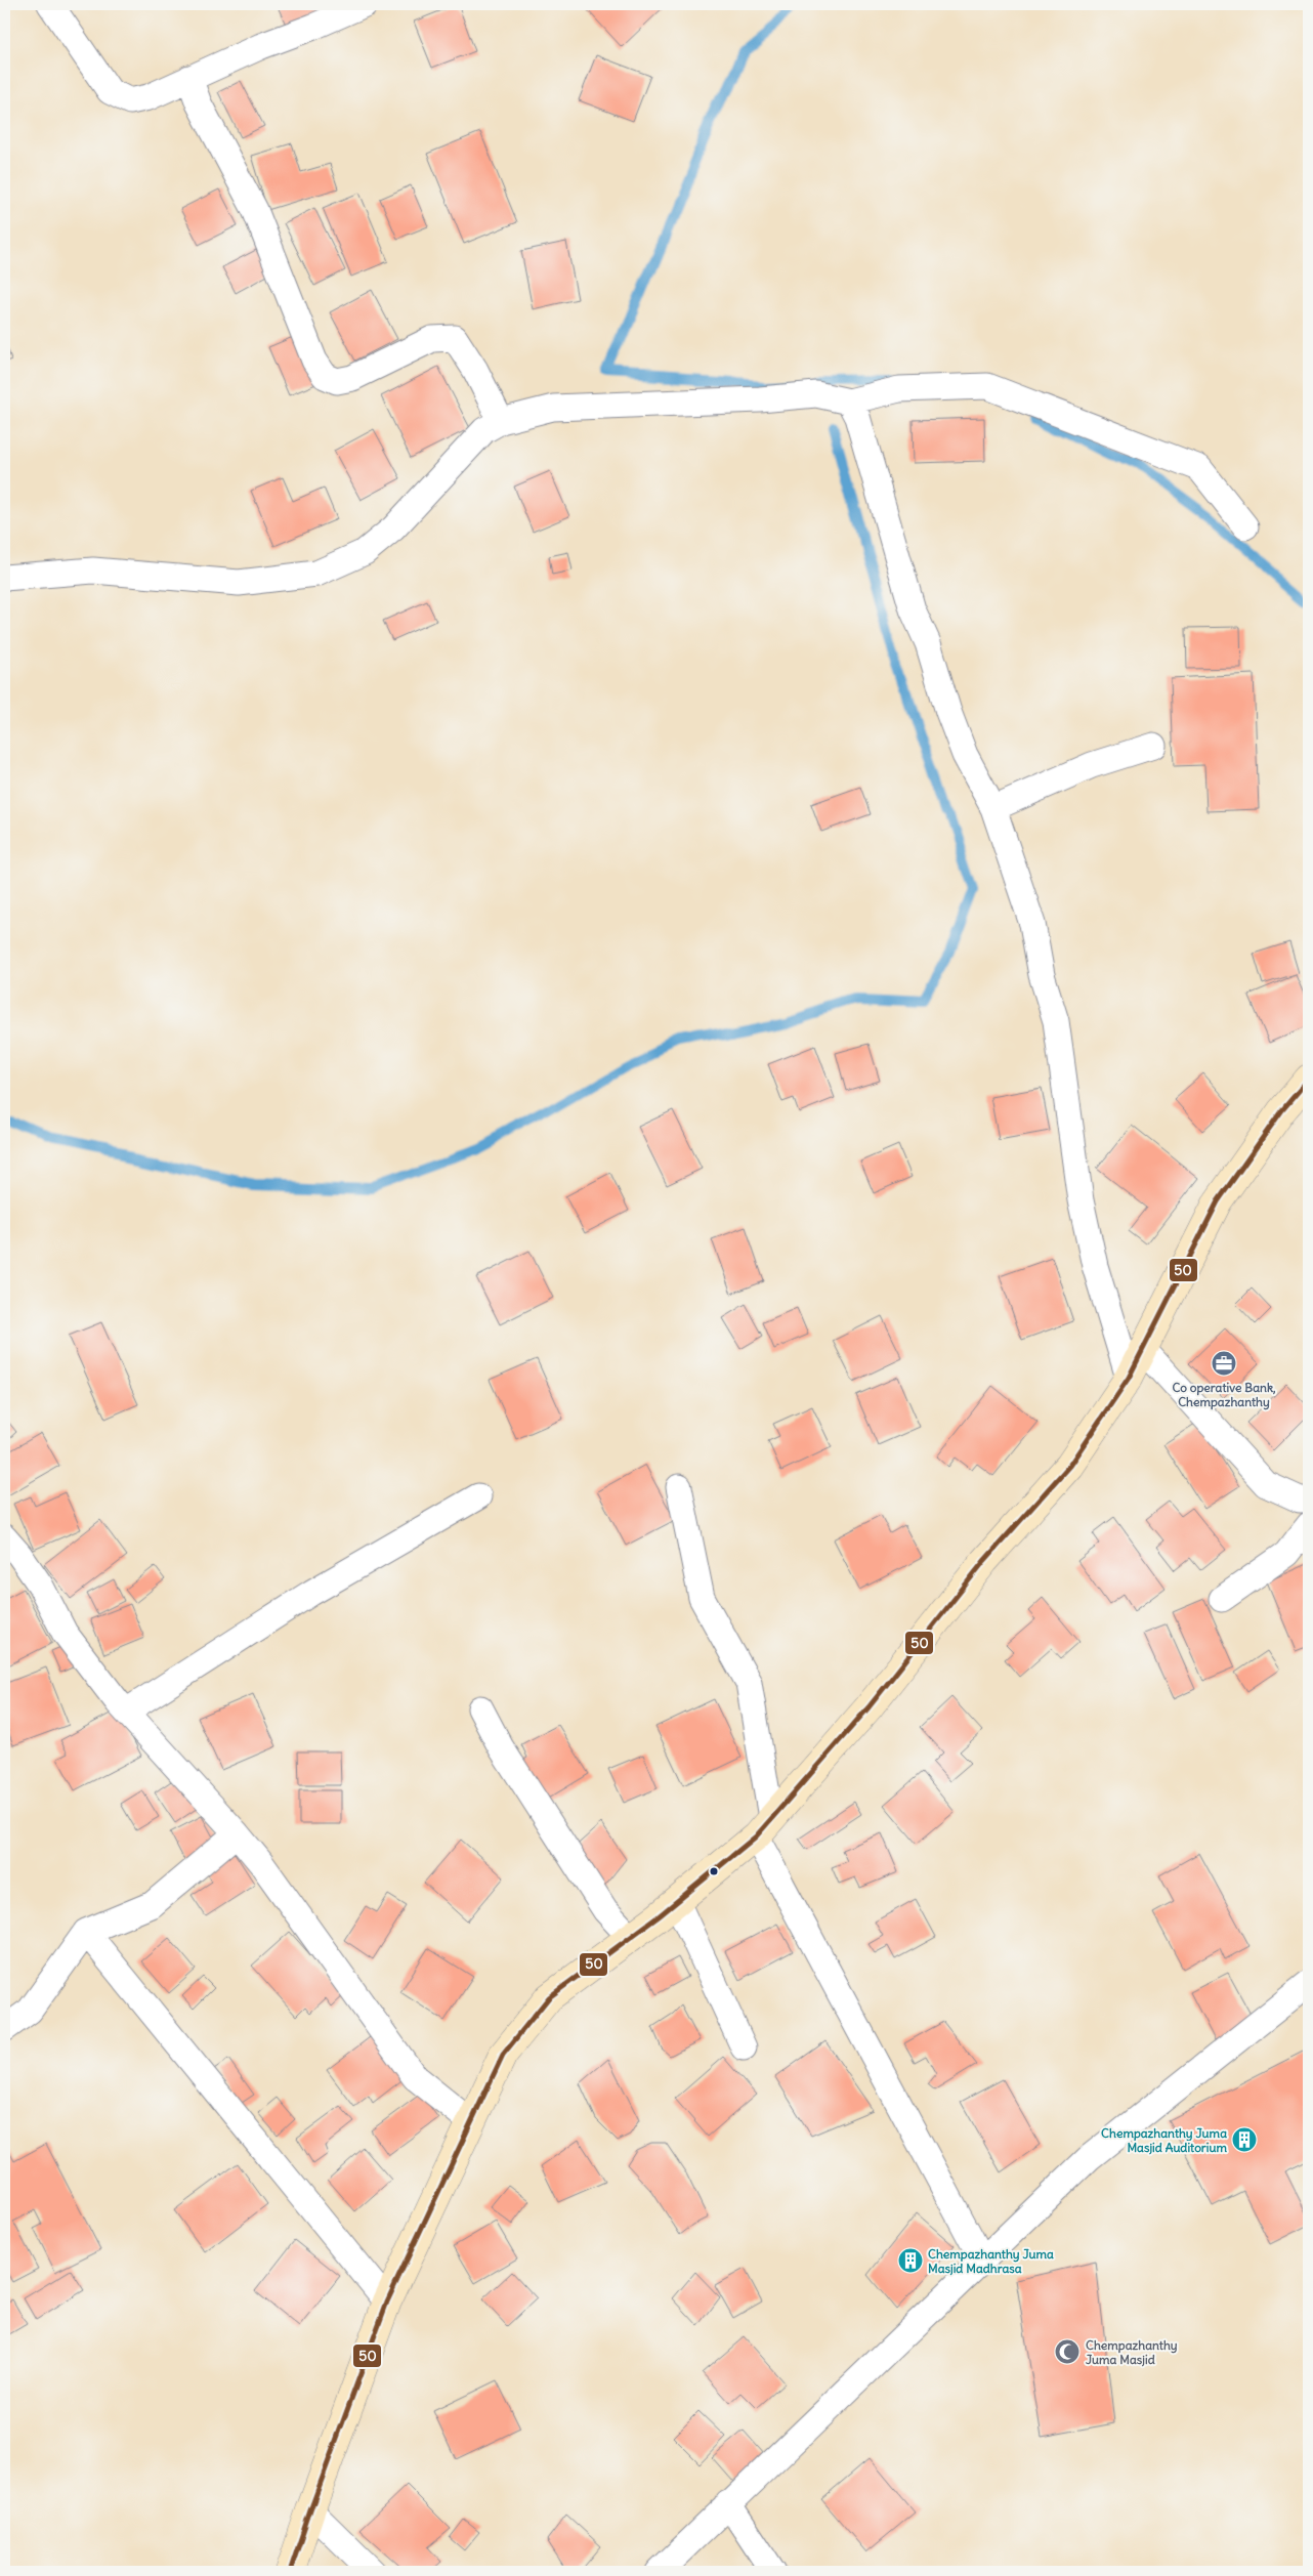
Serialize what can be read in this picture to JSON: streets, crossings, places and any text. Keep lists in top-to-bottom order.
{
  "places": {
    "office": ["Co operative Bank, Chempazhanthy"],
    "building": ["Chempazhanthy Juma Masjid Auditorium", "Chempazhanthy Juma Masjid Madhrasa"],
    "mosque": ["Chempazhanthy Juma Masjid"]
  },
  "lines": ["transit line 50"]
}
